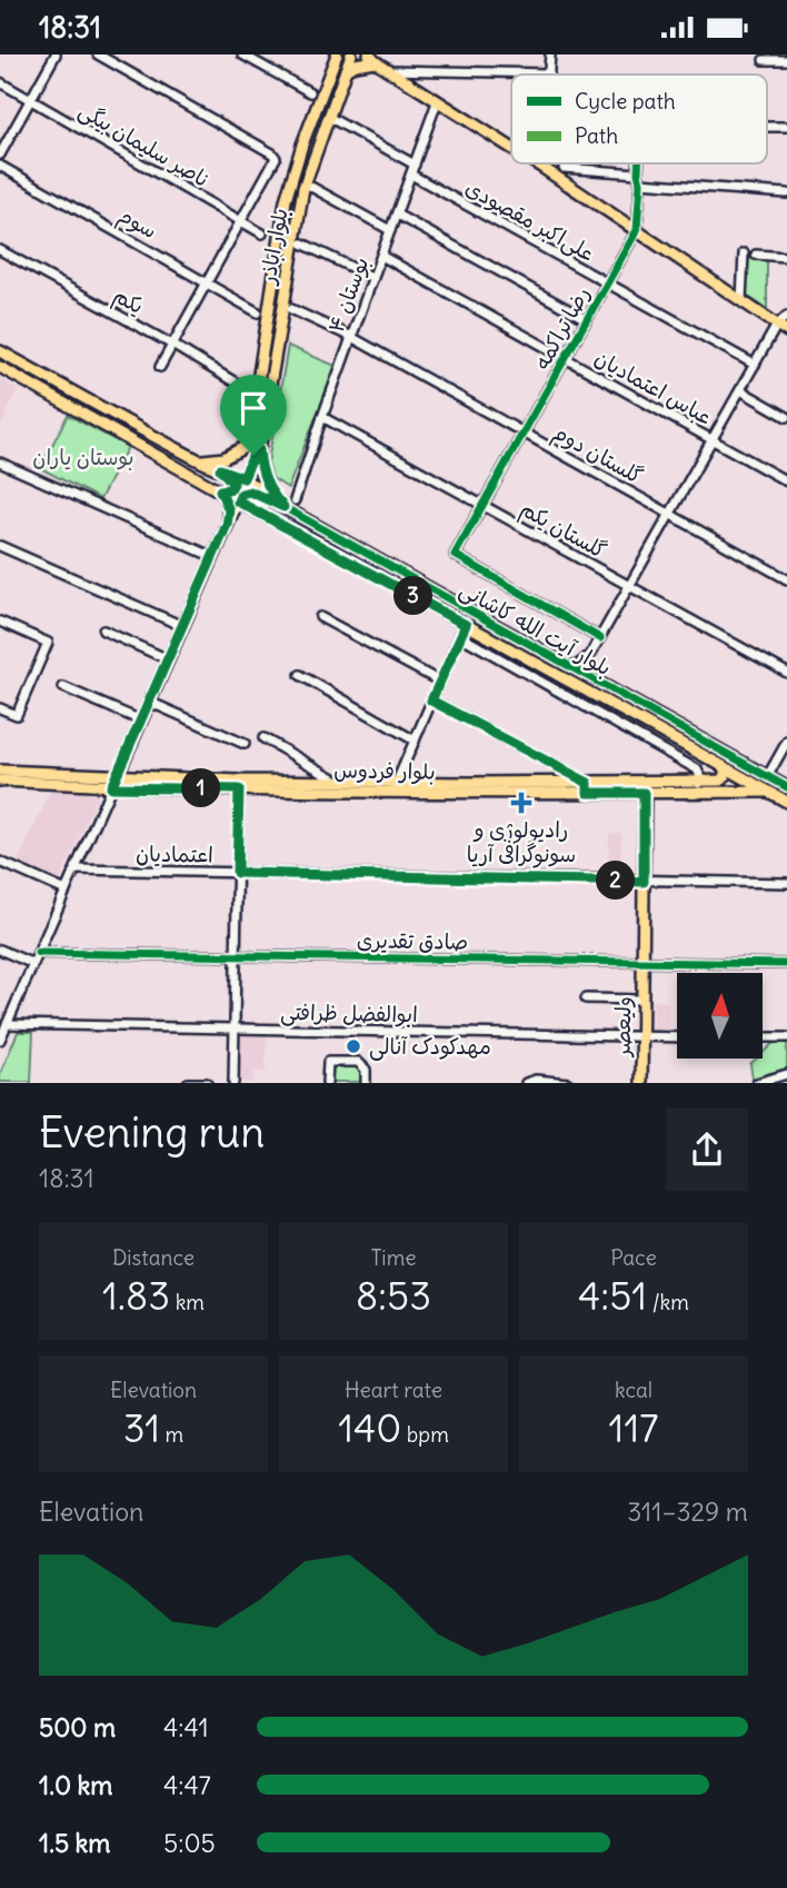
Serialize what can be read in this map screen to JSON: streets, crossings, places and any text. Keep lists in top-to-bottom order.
{
  "streets": {
    "main road": [
      "بلوار اباذر",
      "بلوار آیت الله کاشانی",
      "بلوار فردوس",
      "ولیعصر"
    ],
    "street": [
      "ناصر سلیمان بیگی",
      "علی‌اکبر مقصودی",
      "سوم",
      "بوستان ۴",
      "یکم",
      "رضا تراکمه",
      "عباس اعتمادیان",
      "گلستان دوم",
      "گلستان یکم",
      "اعتمادیان",
      "صادق تقدیری",
      "ابوالفضل ظرافتی"
    ]
  },
  "crossings": [
    ["علی‌اکبر مقصودی", "بوستان ۴"],
    ["علی‌اکبر مقصودی", "رضا تراکمه"],
    ["بوستان ۴", "عباس اعتمادیان"],
    ["بوستان ۴", "گلستان دوم"],
    ["بوستان ۴", "گلستان یکم"],
    ["رضا تراکمه", "عباس اعتمادیان"],
    ["رضا تراکمه", "گلستان دوم"],
    ["رضا تراکمه", "گلستان یکم"],
    ["بلوار آیت الله کاشانی", "بلوار فردوس"],
    ["بلوار فردوس", "ولیعصر"],
    ["اعتمادیان", "ولیعصر"],
    ["صادق تقدیری", "ولیعصر"],
    ["ابوالفضل ظرافتی", "ولیعصر"]
  ],
  "parks": ["بوستان یاران"],
  "places": {
    "health": ["رادیولوژی و سونوگرافی آریا"],
    "other": ["مهدکودک آنالی"]
  },
  "legend": ["Cycle path", "Path"],
  "north": "top",
  "page": {
    "status": "18:31",
    "pins": ["3", "1", "2"],
    "heading": ["Evening run", "18:31"],
    "stats": [
      ["Distance", "1.83 km"],
      ["Time", "8:53"],
      ["Pace", "4:51 /km"],
      ["Elevation", "31 m"],
      ["Heart rate", "140 bpm"],
      ["kcal", "117"]
    ],
    "chart": ["Elevation", "311–329 m"],
    "list": [
      {
        "name": "500 m",
        "note": "4:41"
      },
      {
        "name": "1.0 km",
        "note": "4:47"
      },
      {
        "name": "1.5 km",
        "note": "5:05"
      }
    ]
  }
}
